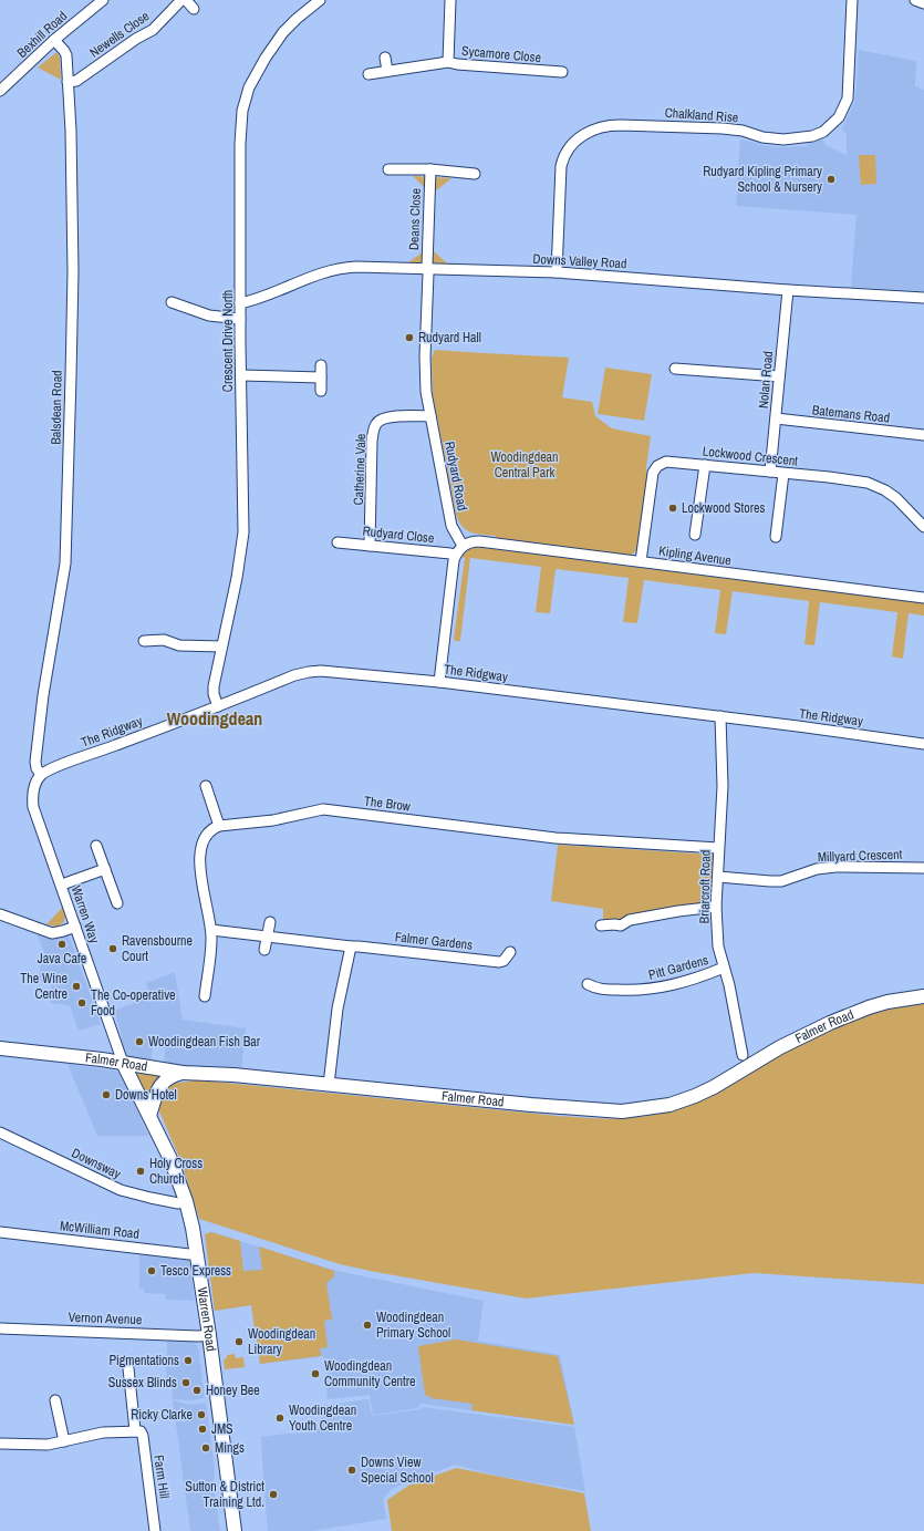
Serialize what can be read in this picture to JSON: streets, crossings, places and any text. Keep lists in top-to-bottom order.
{
  "streets": {
    "main road": ["Falmer Road", "Warren Road"],
    "street": [
      "Bexhill Road",
      "Newells Close",
      "Sycamore Close",
      "Chalkland Rise",
      "Deans Close",
      "Downs Valley Road",
      "Crescent Drive North",
      "Nolan Road",
      "Balsdean Road",
      "Batemans Road",
      "Lockwood Crescent",
      "Catherine Vale",
      "Rudyard Road",
      "Rudyard Close",
      "Kipling Avenue",
      "The Ridgway",
      "The Brow",
      "Millyard Crescent",
      "Briarcroft Road",
      "Warren Way",
      "Falmer Gardens",
      "Pitt Gardens",
      "Downsway",
      "McWilliam Road",
      "Vernon Avenue",
      "Farm Hill"
    ]
  },
  "crossings": [
    ["Bexhill Road", "Balsdean Road"],
    ["Newells Close", "Balsdean Road"],
    ["Chalkland Rise", "Downs Valley Road"],
    ["Deans Close", "Downs Valley Road"],
    ["Deans Close", "Rudyard Road"],
    ["Downs Valley Road", "Crescent Drive North"],
    ["Downs Valley Road", "Nolan Road"],
    ["Downs Valley Road", "Rudyard Road"],
    ["Crescent Drive North", "The Ridgway"],
    ["Nolan Road", "Batemans Road"],
    ["Nolan Road", "Lockwood Crescent"],
    ["Balsdean Road", "The Ridgway"],
    ["Balsdean Road", "Warren Way"],
    ["Lockwood Crescent", "Kipling Avenue"],
    ["Catherine Vale", "Rudyard Road"],
    ["Catherine Vale", "Rudyard Close"],
    ["Rudyard Road", "Kipling Avenue"],
    ["The Ridgway", "Briarcroft Road"],
    ["The Ridgway", "Warren Way"],
    ["The Brow", "Briarcroft Road"],
    ["Millyard Crescent", "Briarcroft Road"],
    ["Briarcroft Road", "Pitt Gardens"],
    ["Warren Way", "Falmer Road"],
    ["Warren Way", "Warren Road"],
    ["Falmer Road", "Warren Road"],
    ["Downsway", "Warren Road"],
    ["McWilliam Road", "Warren Road"],
    ["Vernon Avenue", "Warren Road"]
  ],
  "districts": ["Woodingdean"],
  "parks": ["Woodingdean Central Park"],
  "places": [
    "Rudyard Kipling Primary School & Nursery",
    "Rudyard Hall",
    "Lockwood Stores",
    "Java Cafe",
    "Ravensbourne Court",
    "The Wine Centre",
    "The Co-operative Food",
    "Woodingdean Fish Bar",
    "Downs Hotel",
    "Holy Cross Church",
    "Tesco Express",
    "Woodingdean Primary School",
    "Woodingdean Library",
    "Pigmentations",
    "Woodingdean Community Centre",
    "Sussex Blinds",
    "Honey Bee",
    "Ricky Clarke",
    "Woodingdean Youth Centre",
    "JMS",
    "Mings",
    "Downs View Special School",
    "Sutton & District Training Ltd."
  ]
}
